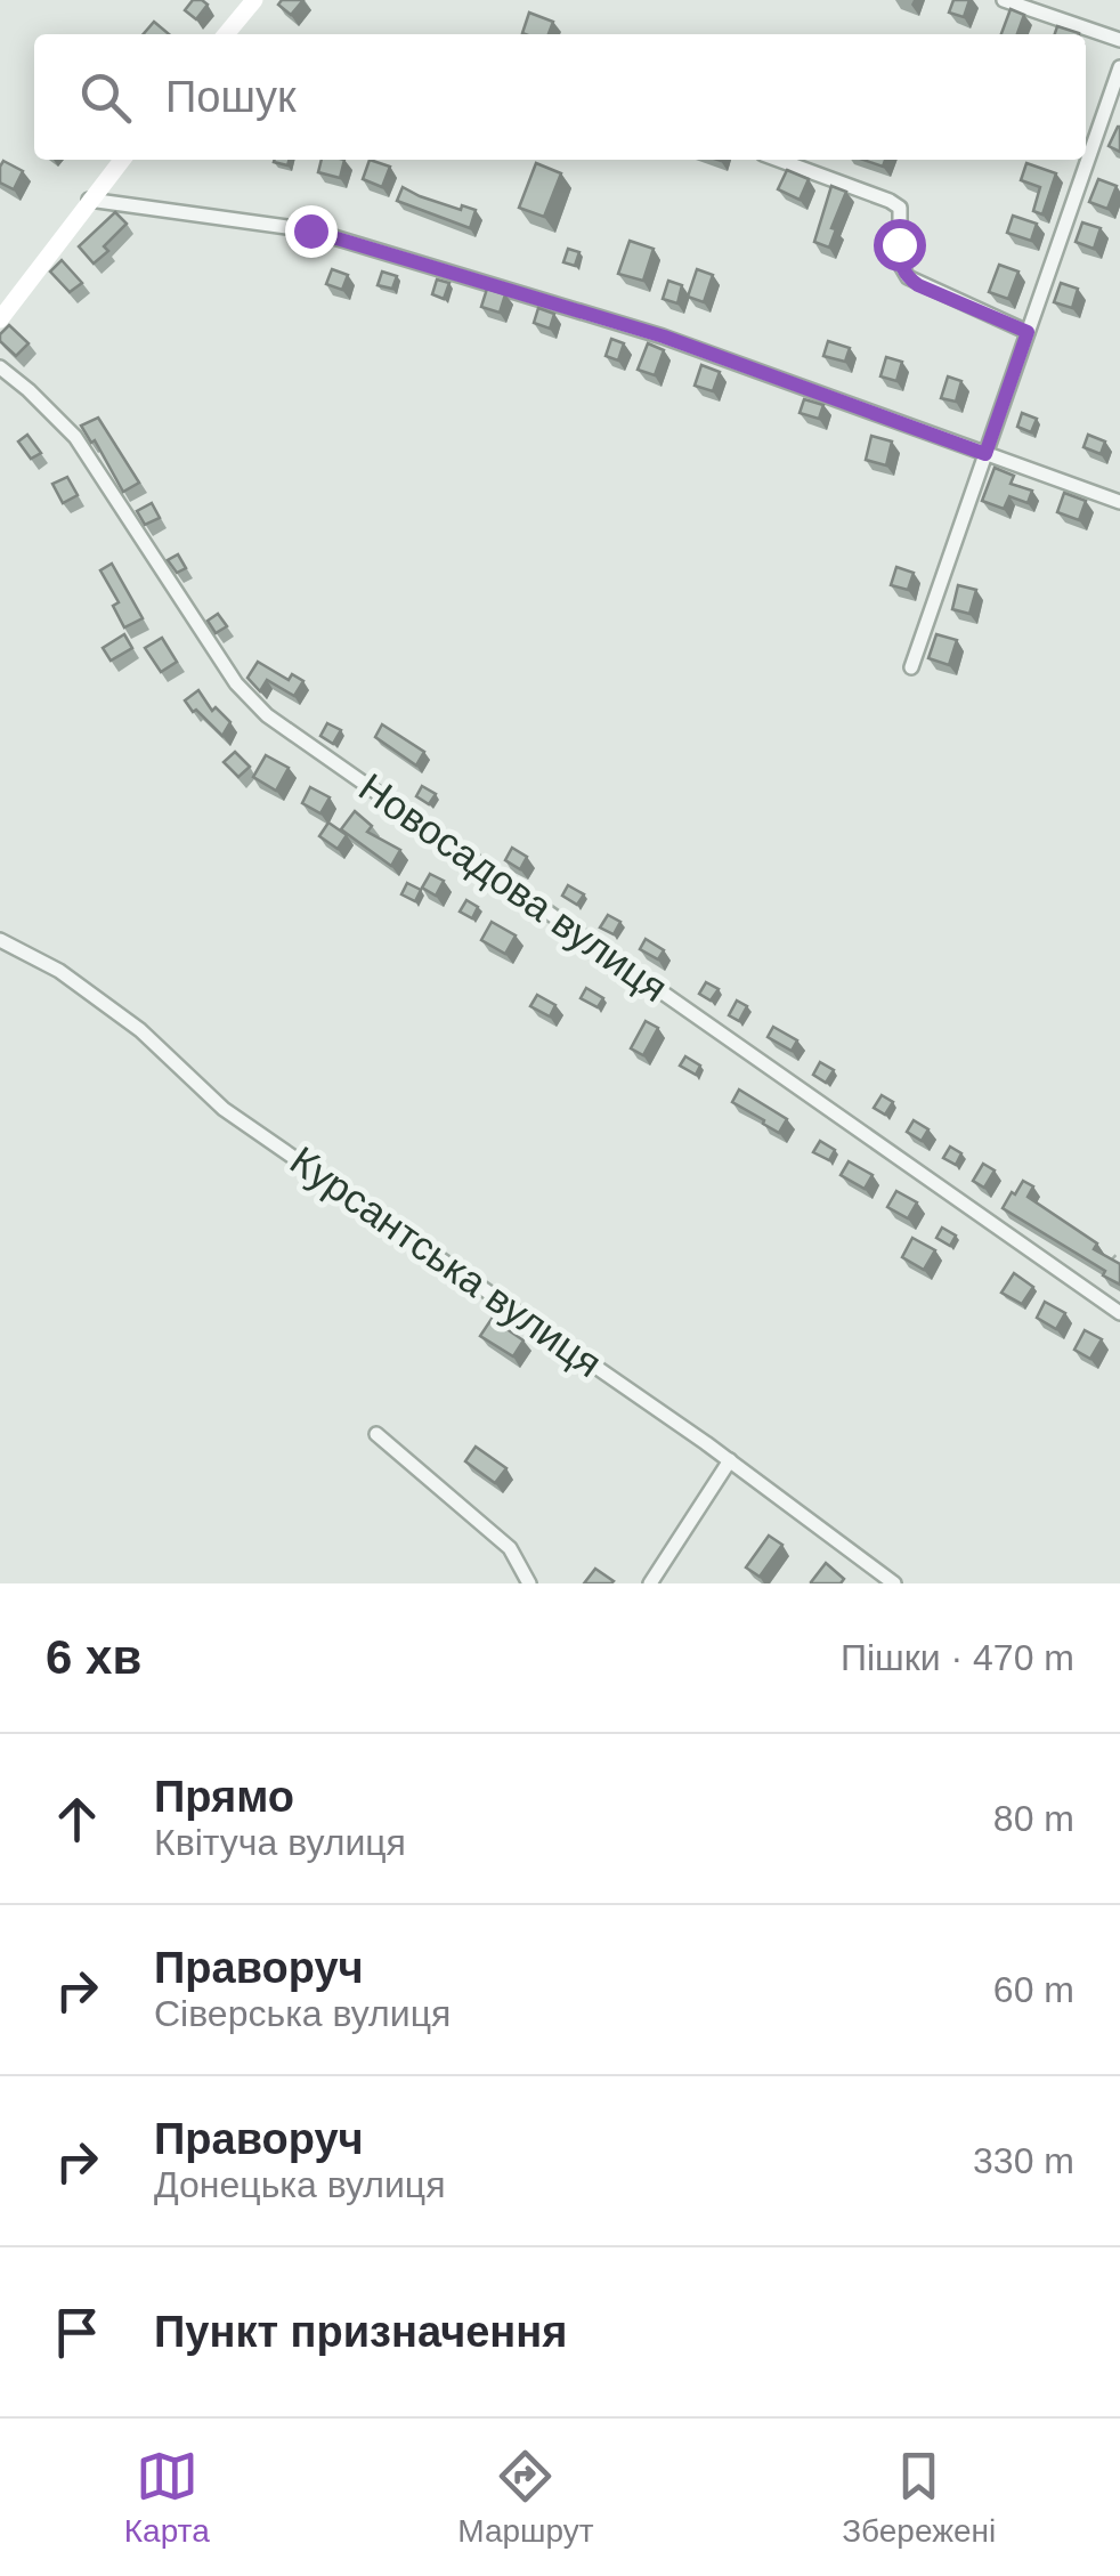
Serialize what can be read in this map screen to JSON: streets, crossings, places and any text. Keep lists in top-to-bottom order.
{
  "streets": {
    "street": ["Новосадова вулиця", "Курсантська вулиця"]
  },
  "page": {
    "search": "Пошук",
    "heading": ["6 хв", "Пішки · 470 m"],
    "list": [
      ["Прямо", "Квітуча вулиця", "80 m"],
      ["Праворуч", "Сіверська вулиця", "60 m"],
      ["Праворуч", "Донецька вулиця", "330 m"],
      "Пункт призначення"
    ],
    "nav": ["Карта", "Маршрут", "Збережені"]
  }
}
